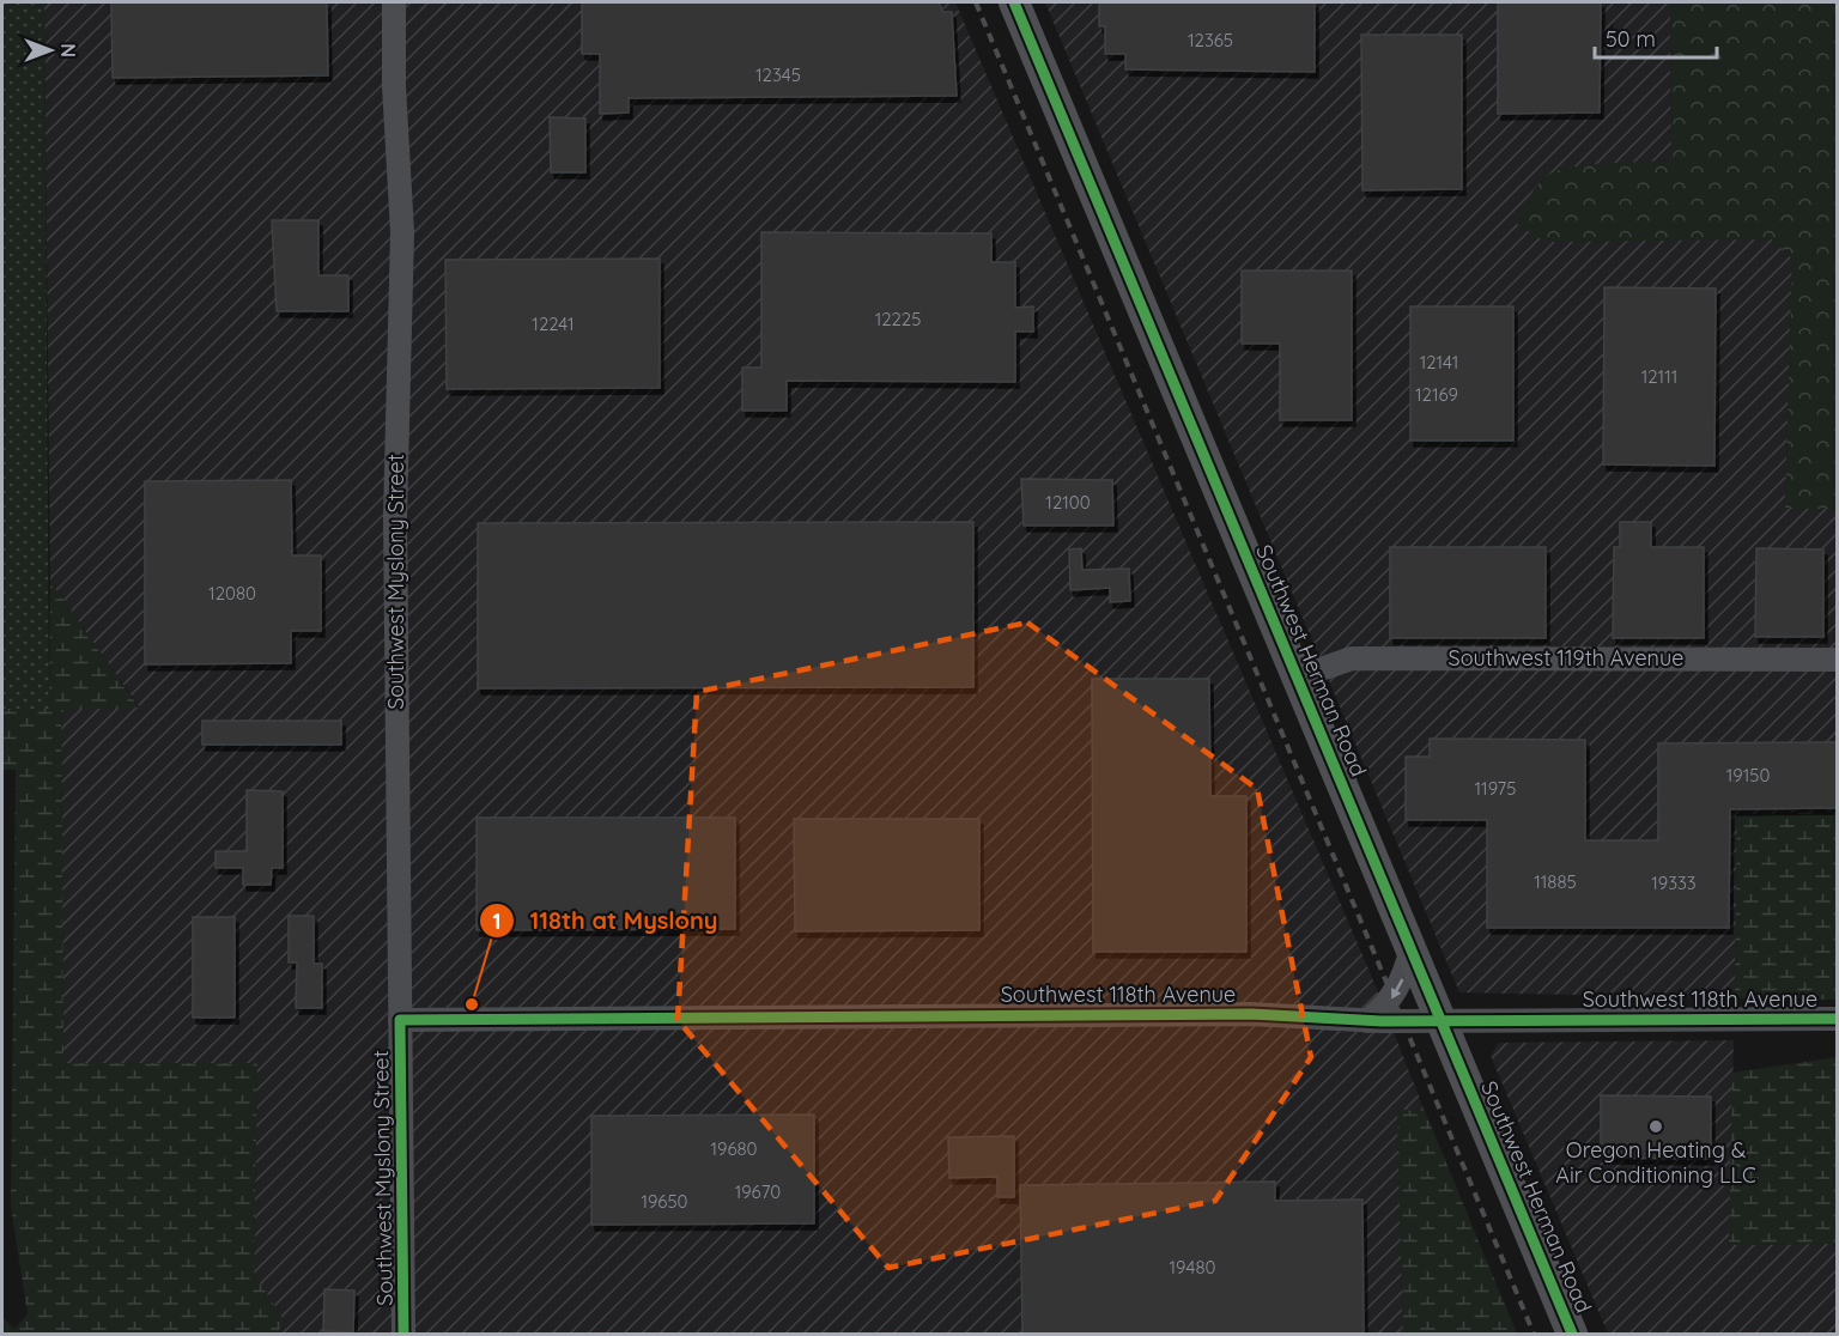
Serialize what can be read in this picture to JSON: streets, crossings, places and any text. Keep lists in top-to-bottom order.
{
  "streets": {
    "main road": ["Southwest Herman Road"],
    "street": ["Southwest Myslony Street", "Southwest 119th Avenue", "Southwest 118th Avenue"]
  },
  "crossings": [
    ["Southwest Myslony Street", "Southwest 118th Avenue"],
    ["Southwest 119th Avenue", "Southwest Herman Road"],
    ["Southwest Herman Road", "Southwest 118th Avenue"]
  ],
  "places": ["118th at Myslony", "Oregon Heating & Air Conditioning LLC"],
  "house_numbers": [
    "12365",
    "12345",
    "12225",
    "12241",
    "12141",
    "12111",
    "12169",
    "12100",
    "12080",
    "19150",
    "11975",
    "11885",
    "19333",
    "19680",
    "19670",
    "19650",
    "19480"
  ],
  "scale_bar": "50 m",
  "north": "right"
}
